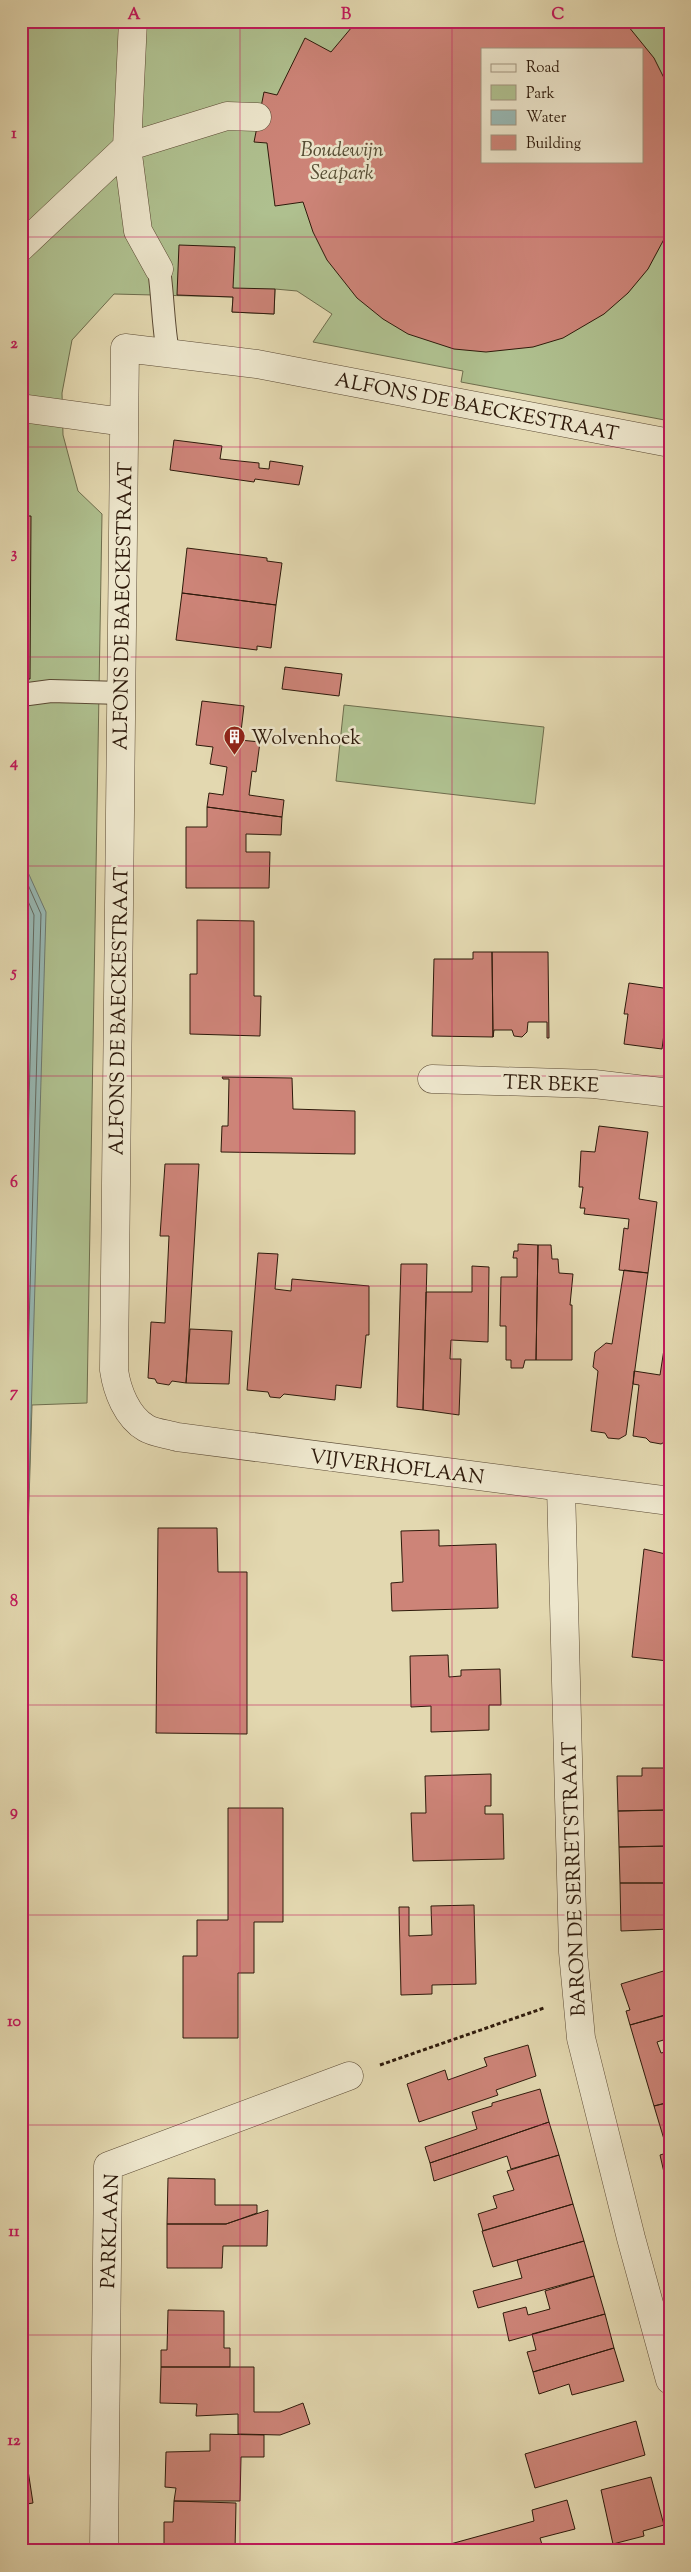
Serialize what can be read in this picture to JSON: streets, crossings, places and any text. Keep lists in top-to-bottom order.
{
  "streets": {
    "street": [
      "ALFONS DE BAECKESTRAAT",
      "TER BEKE",
      "VIJVERHOFLAAN",
      "BARON DE SERRETSTRAAT",
      "PARKLAAN"
    ]
  },
  "crossings": [
    ["ALFONS DE BAECKESTRAAT", "VIJVERHOFLAAN"],
    ["VIJVERHOFLAAN", "BARON DE SERRETSTRAAT"]
  ],
  "parks": ["Boudewijn Seapark"],
  "places": {
    "building": ["Wolvenhoek"]
  },
  "legend": [
    "Road",
    "Park",
    "Water",
    "Building"
  ],
  "grid": {
    "columns": ["A", "B", "C"],
    "rows": [
      "1",
      "2",
      "3",
      "4",
      "5",
      "6",
      "7",
      "8",
      "9",
      "10",
      "11",
      "12"
    ]
  }
}
